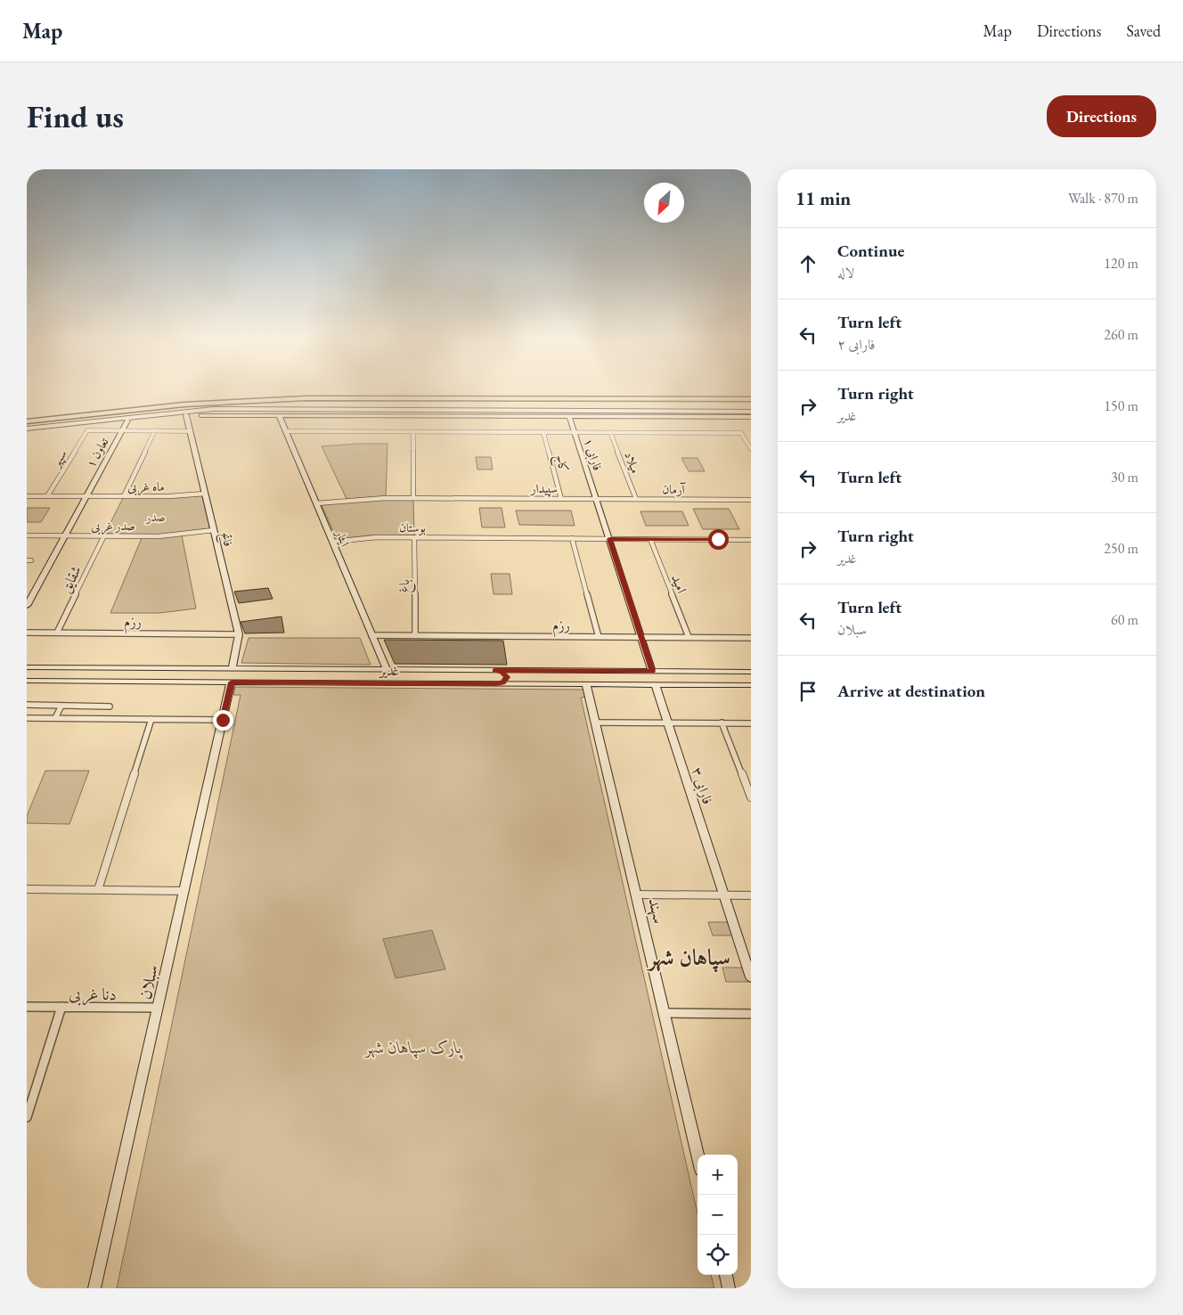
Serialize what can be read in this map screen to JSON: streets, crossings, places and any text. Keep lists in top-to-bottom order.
{
  "streets": {
    "street": [
      "تعاون ۱",
      "فارابی ۱",
      "سپهر",
      "میلاد",
      "کاج",
      "ماه غربی",
      "سپیدار",
      "آرمان",
      "صدر غربی",
      "بوستان",
      "ایثار",
      "فاتح",
      "شقایق",
      "امید",
      "باغ",
      "رزم",
      "غدیر",
      "فارابی ۳",
      "سهند",
      "سبلان",
      "دنا غربی"
    ]
  },
  "crossings": [
    ["تعاون ۱", "سپهر"],
    ["تعاون ۱", "ماه غربی"],
    ["تعاون ۱", "صدر غربی"],
    ["فارابی ۱", "سپیدار"],
    ["فارابی ۱", "آرمان"],
    ["فارابی ۱", "بوستان"],
    ["فارابی ۱", "رزم"],
    ["فارابی ۱", "غدیر"],
    ["سپهر", "ماه غربی"],
    ["میلاد", "آرمان"],
    ["کاج", "سپیدار"],
    ["ماه غربی", "فاتح"],
    ["سپیدار", "آرمان"],
    ["سپیدار", "ایثار"],
    ["صدر غربی", "فاتح"],
    ["صدر غربی", "شقایق"],
    ["بوستان", "ایثار"],
    ["بوستان", "امید"],
    ["بوستان", "باغ"],
    ["ایثار", "رزم"],
    ["ایثار", "غدیر"],
    ["فاتح", "رزم"],
    ["فاتح", "غدیر"],
    ["شقایق", "رزم"],
    ["امید", "رزم"],
    ["باغ", "رزم"],
    ["غدیر", "فارابی ۳"],
    ["غدیر", "سهند"],
    ["غدیر", "سبلان"],
    ["سبلان", "دنا غربی"]
  ],
  "districts": ["سپاهان شهر"],
  "parks": ["صدر", "پارک سپاهان شهر"],
  "north": "bottom left",
  "page": {
    "header": "Map",
    "nav": ["Map", "Directions", "Saved"],
    "buttons": "Directions",
    "title": "Find us",
    "heading": ["11 min", "Walk · 870 m"],
    "list": [
      ["Continue", "لاله", "120 m"],
      ["Turn left", "فارابی ۲", "260 m"],
      ["Turn right", "غدیر", "150 m"],
      ["Turn left", "30 m"],
      ["Turn right", "غدیر", "250 m"],
      ["Turn left", "سبلان", "60 m"],
      "Arrive at destination"
    ],
    "map_buttons": ["+", "−"]
  }
}
